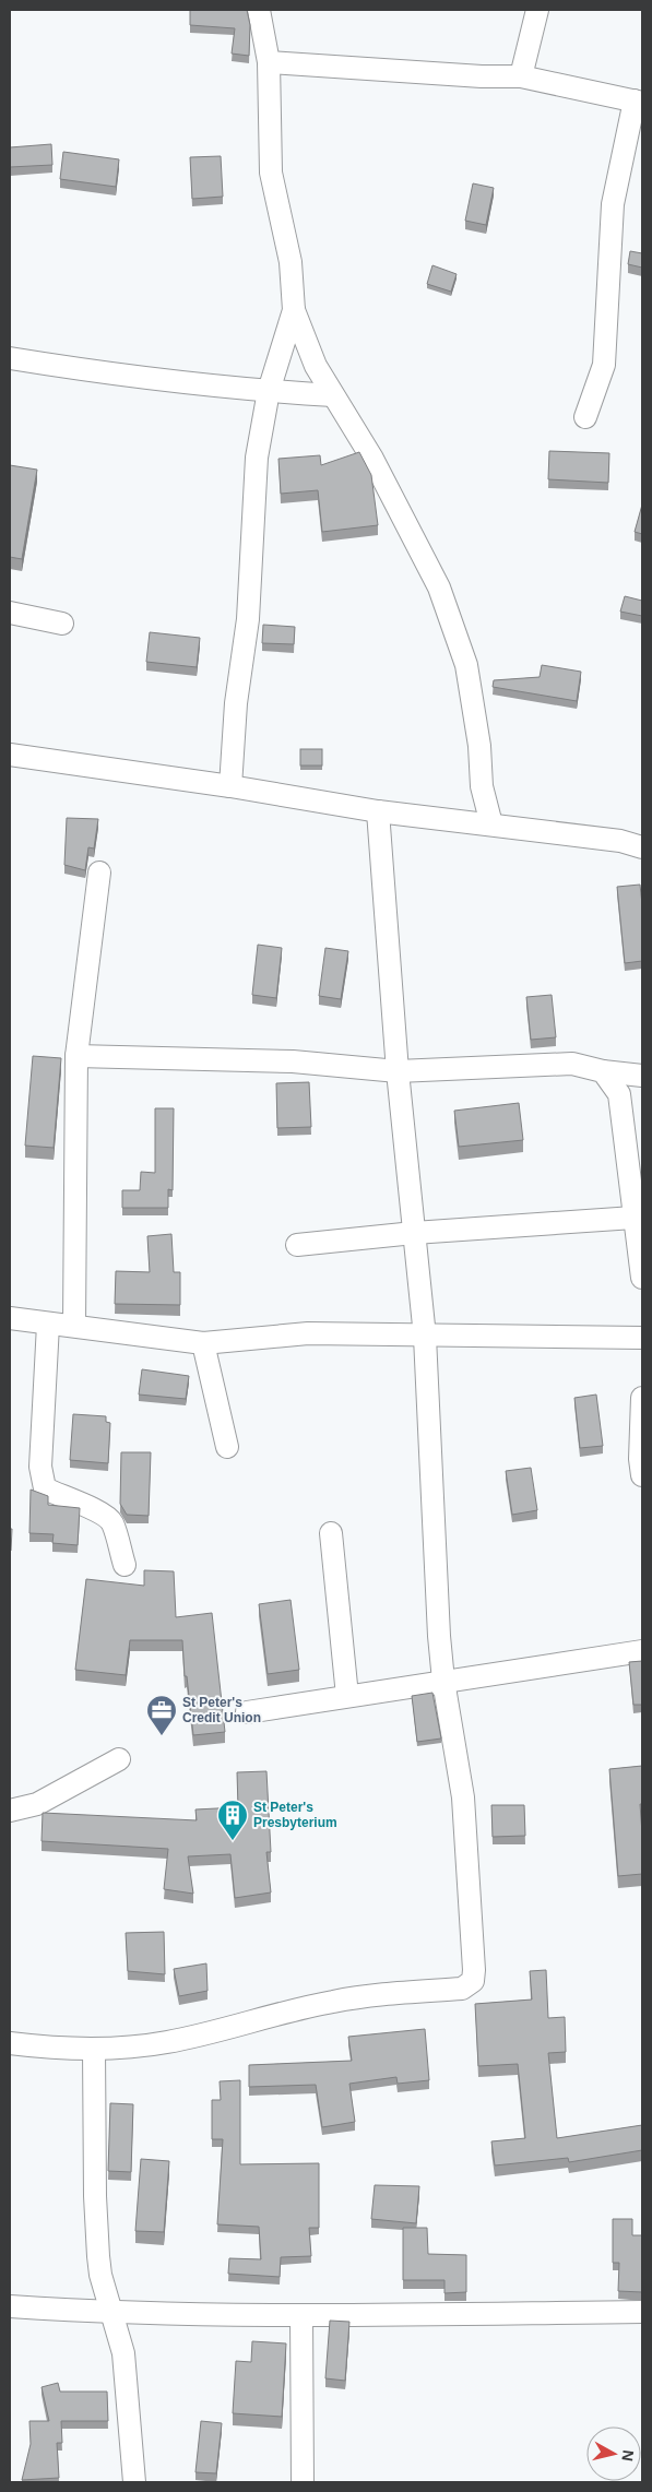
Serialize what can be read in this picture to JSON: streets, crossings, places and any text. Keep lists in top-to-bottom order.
{
  "places": {
    "office": ["St Peter's Credit Union"],
    "building": ["St Peter's Presbyterium"]
  },
  "north": "right"
}
